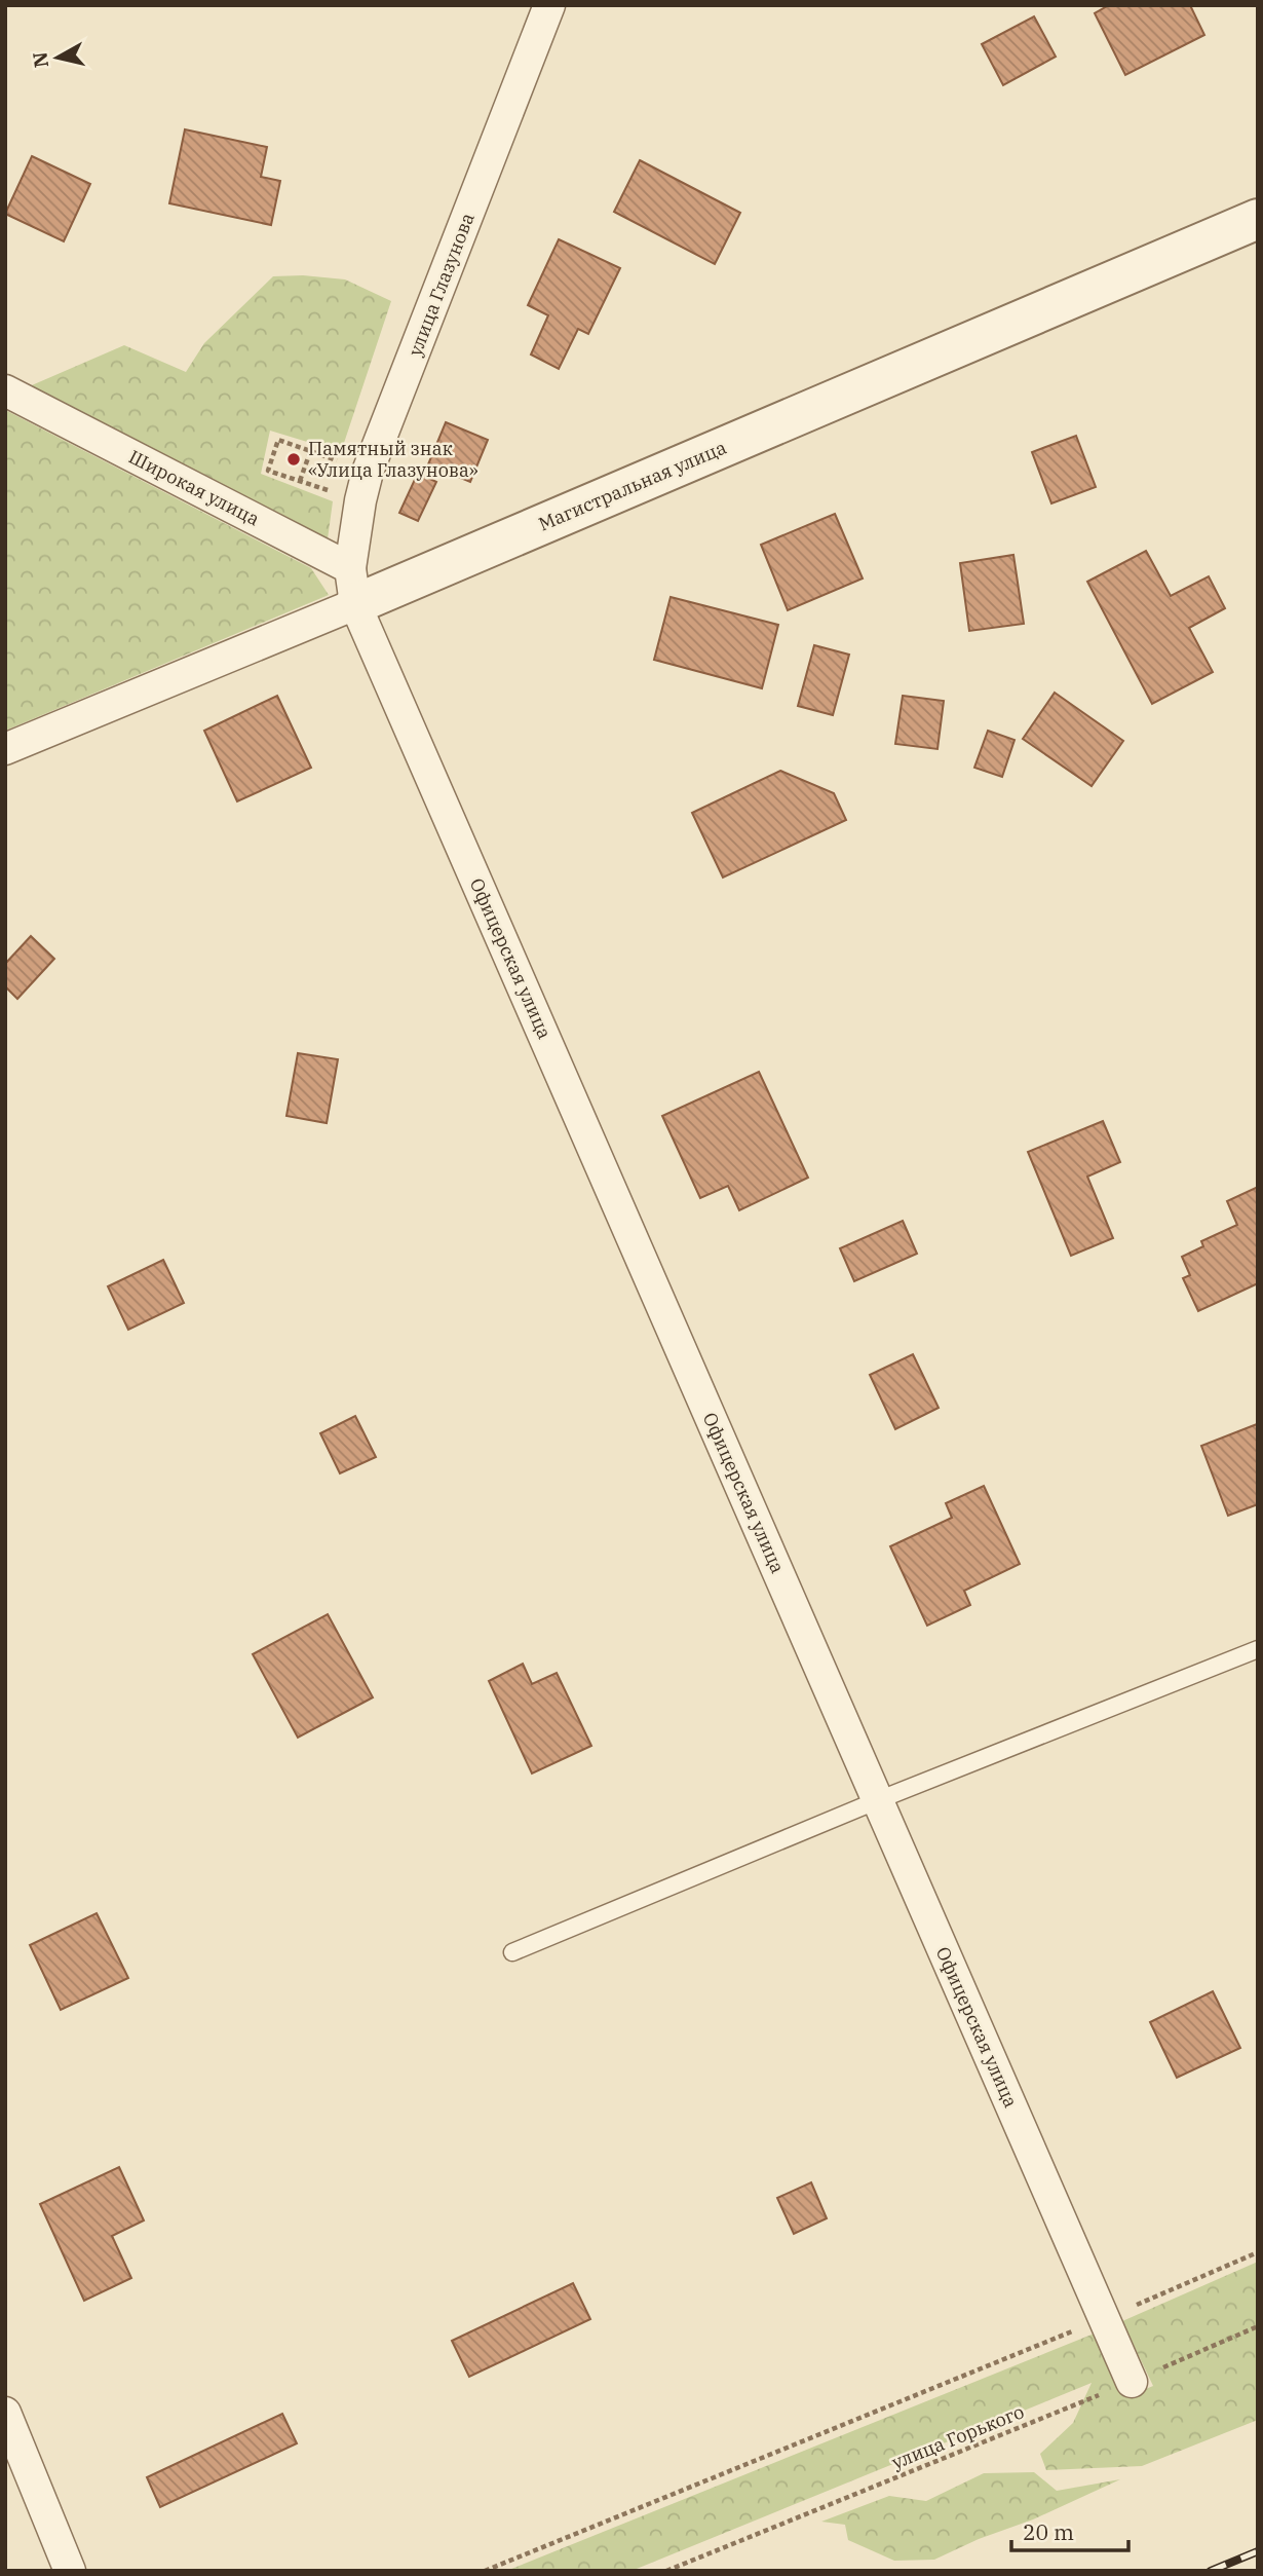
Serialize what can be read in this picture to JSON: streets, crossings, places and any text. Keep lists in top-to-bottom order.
{
  "streets": {
    "street": [
      "улица Глазунова",
      "Магистральная улица",
      "Широкая улица",
      "Офицерская улица"
    ],
    "path": ["улица Горького"]
  },
  "crossings": [
    ["улица Глазунова", "Магистральная улица"],
    ["улица Глазунова", "Широкая улица"],
    ["улица Глазунова", "Офицерская улица"],
    ["Магистральная улица", "Широкая улица"],
    ["Магистральная улица", "Офицерская улица"],
    ["Широкая улица", "Офицерская улица"],
    ["Офицерская улица", "улица Горького"]
  ],
  "places": ["Памятный знак «Улица Глазунова»"],
  "scale_bar": "20 m",
  "north": "left"
}
